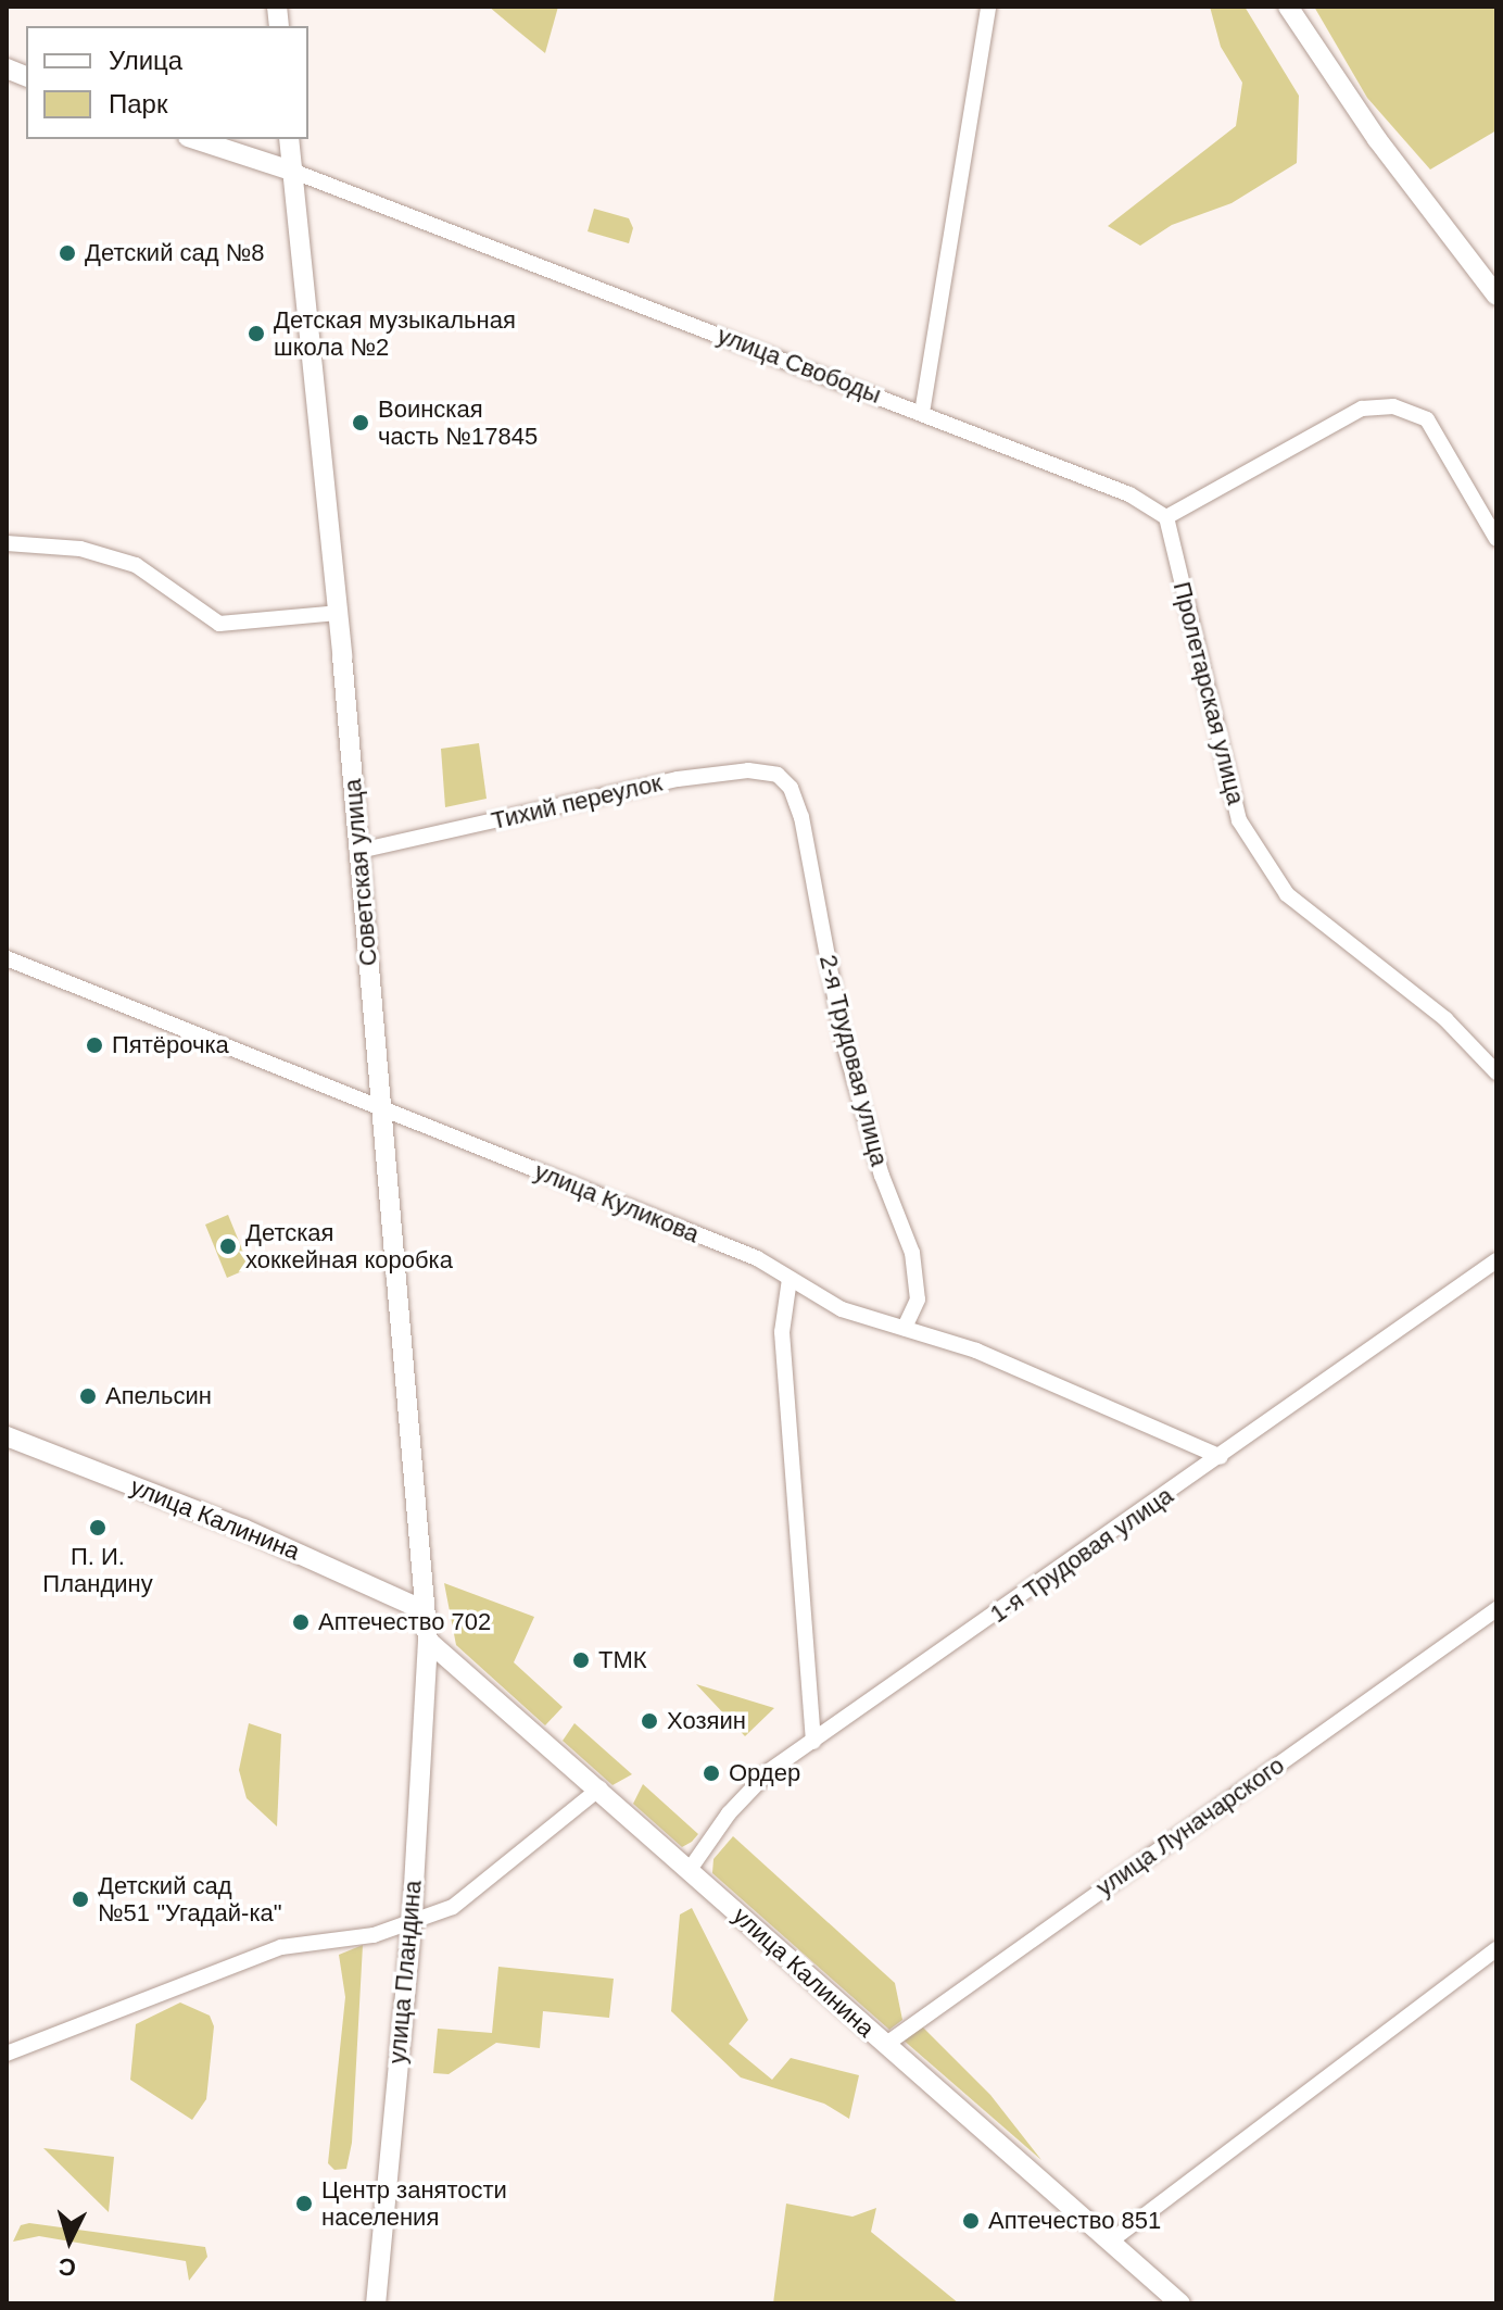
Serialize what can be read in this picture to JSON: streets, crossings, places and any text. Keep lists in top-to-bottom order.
{
  "streets": {
    "street": [
      "улица Свободы",
      "Пролетарская улица",
      "Тихий переулок",
      "Советская улица",
      "2-я Трудовая улица",
      "улица Куликова",
      "улица Калинина",
      "1-я Трудовая улица",
      "улица Луначарского",
      "улица Пландина"
    ]
  },
  "crossings": [
    ["улица Свободы", "Пролетарская улица"],
    ["улица Свободы", "Советская улица"],
    ["Тихий переулок", "Советская улица"],
    ["Тихий переулок", "2-я Трудовая улица"],
    ["Советская улица", "улица Куликова"],
    ["Советская улица", "улица Калинина"],
    ["Советская улица", "улица Пландина"],
    ["2-я Трудовая улица", "улица Куликова"],
    ["улица Куликова", "1-я Трудовая улица"],
    ["улица Калинина", "1-я Трудовая улица"],
    ["улица Калинина", "улица Луначарского"],
    ["улица Калинина", "улица Пландина"]
  ],
  "places": [
    "Детский сад №8",
    "Детская музыкальная школа №2",
    "Воинская часть №17845",
    "Пятёрочка",
    "Детская хоккейная коробка",
    "Апельсин",
    "П. И. Пландину",
    "Аптечество 702",
    "ТМК",
    "Хозяин",
    "Ордер",
    "Детский сад №51 \"Угадай-ка\"",
    "Центр занятости населения",
    "Аптечество 851"
  ],
  "legend": ["Улица", "Парк"],
  "north": "bottom"
}
